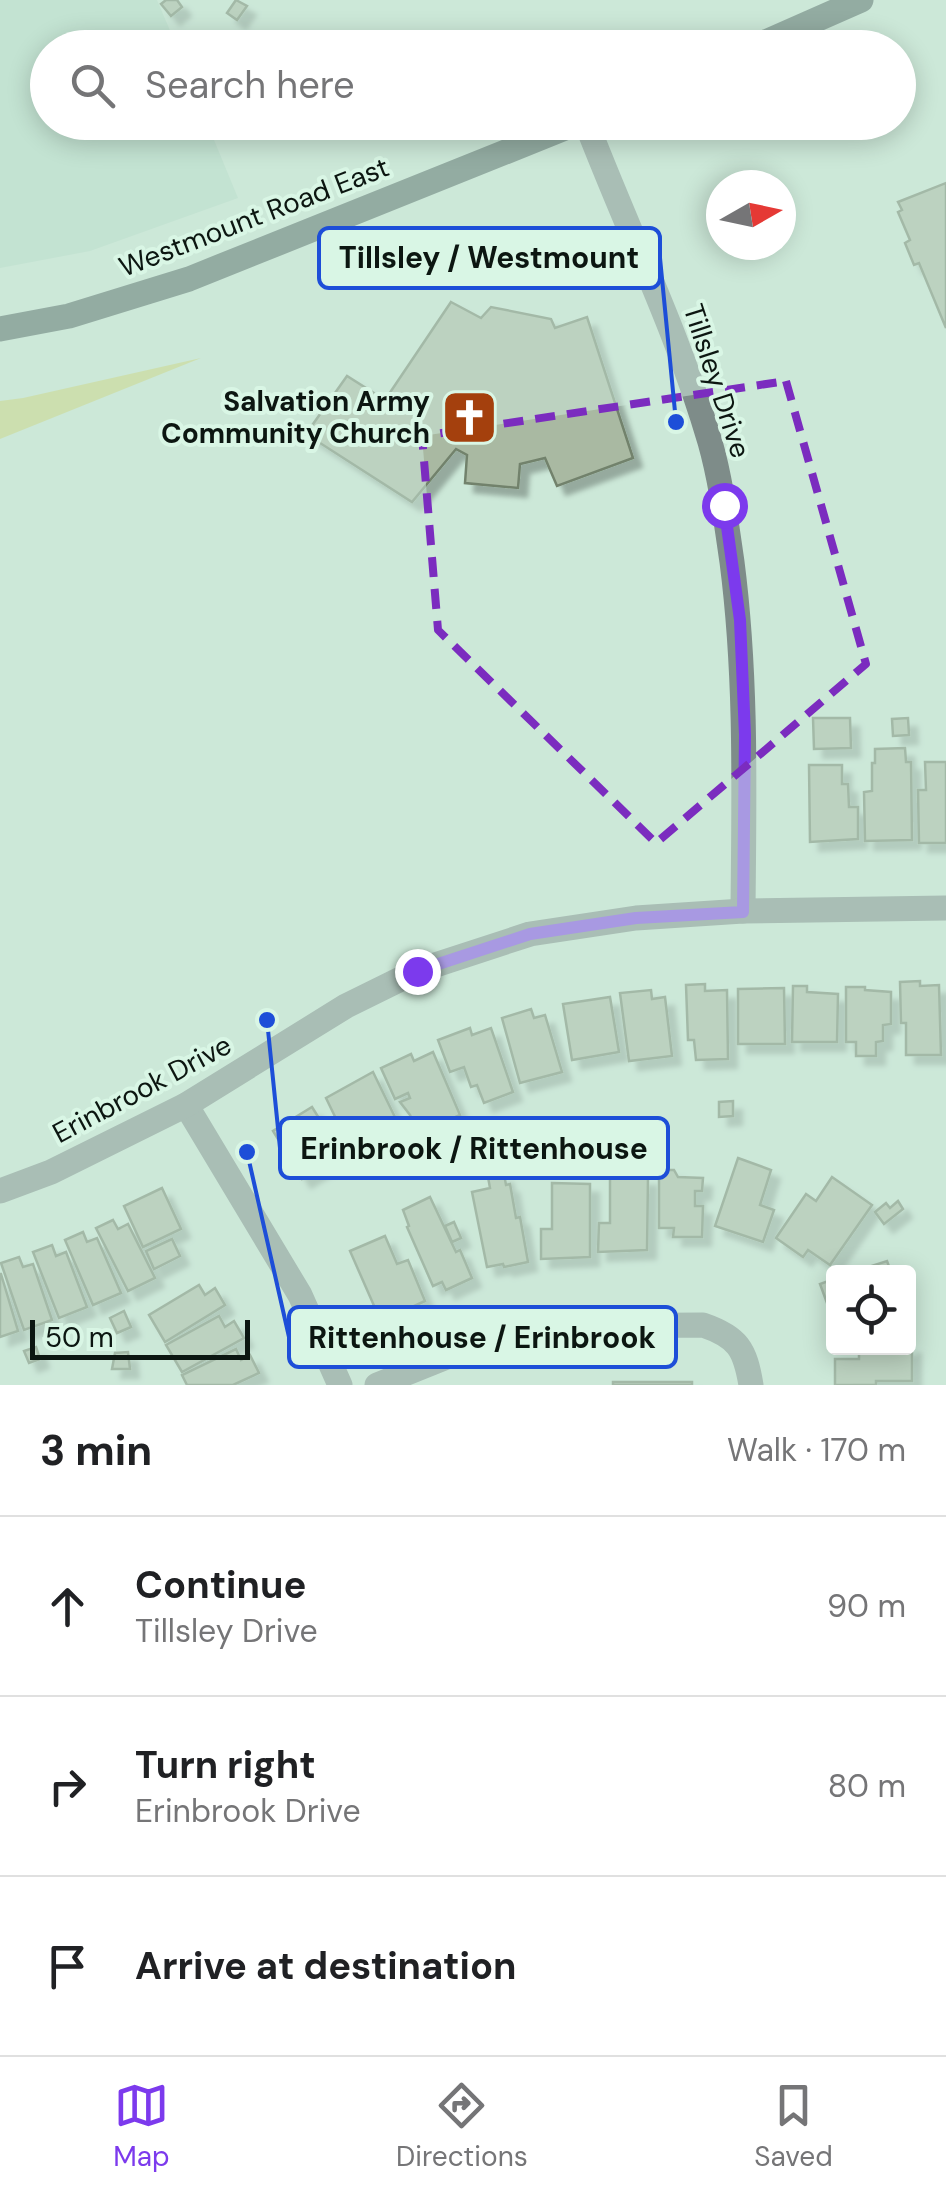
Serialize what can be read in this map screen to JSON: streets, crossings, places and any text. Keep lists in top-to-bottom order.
{
  "streets": {
    "main road": ["Westmount Road East"],
    "street": ["Tillsley Drive", "Erinbrook Drive"]
  },
  "crossings": [
    ["Tillsley Drive", "Erinbrook Drive"]
  ],
  "places": {
    "church": ["Salvation Army Community Church"],
    "other": ["Tillsley / Westmount", "Erinbrook / Rittenhouse", "Rittenhouse / Erinbrook"]
  },
  "scale_bar": "50 m",
  "north": "right",
  "page": {
    "search": "Search here",
    "scale": "50 m",
    "heading": ["3 min", "Walk · 170 m"],
    "list": [
      ["Continue", "Tillsley Drive", "90 m"],
      ["Turn right", "Erinbrook Drive", "80 m"],
      "Arrive at destination"
    ],
    "nav": ["Map", "Directions", "Saved"]
  }
}
